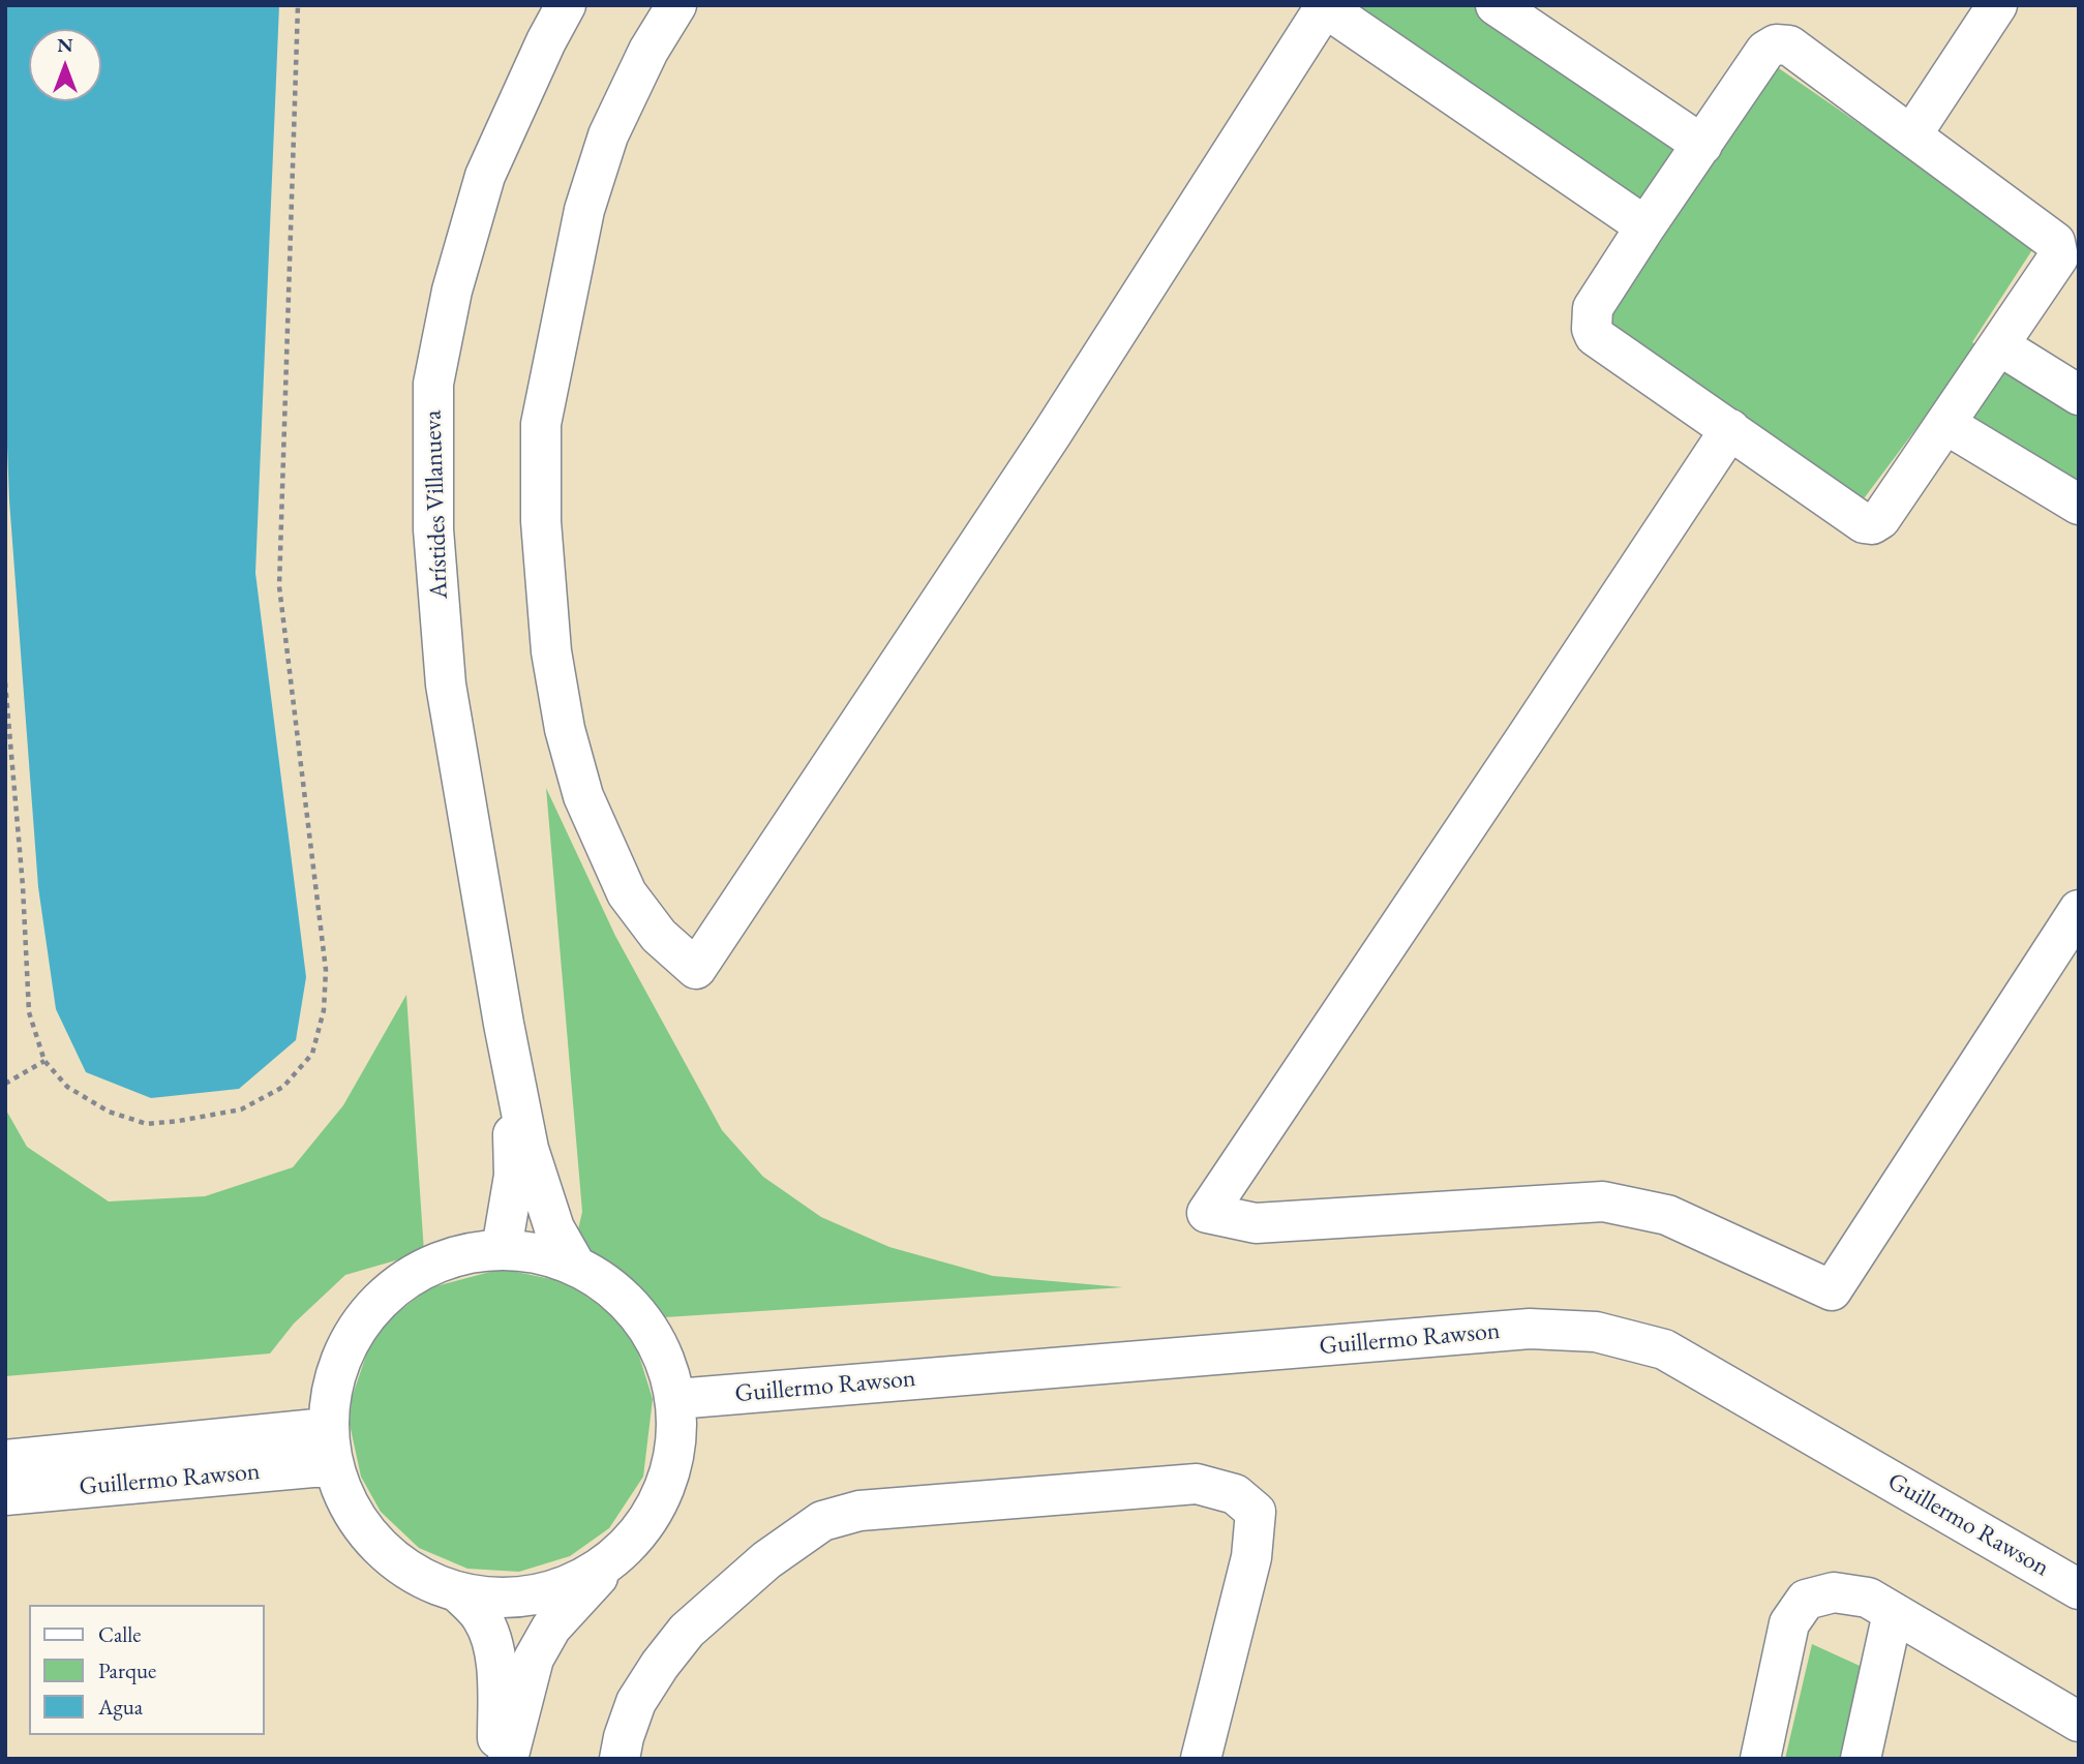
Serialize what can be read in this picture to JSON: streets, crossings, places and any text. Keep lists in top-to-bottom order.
{
  "streets": {
    "street": ["Arístides Villanueva", "Guillermo Rawson"]
  },
  "legend": ["Calle", "Parque", "Agua"],
  "north": "top"
}
